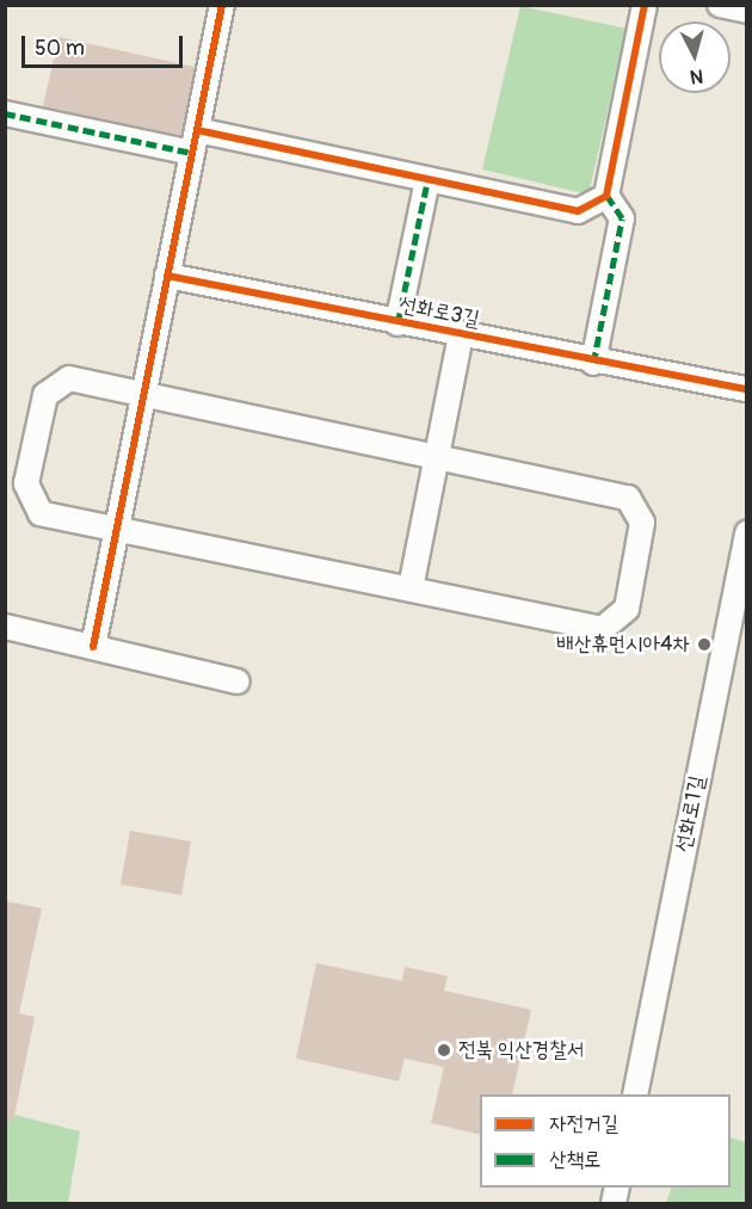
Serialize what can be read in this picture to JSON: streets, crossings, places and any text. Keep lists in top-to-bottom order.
{
  "streets": {
    "street": ["선화로3길", "선화로1길"]
  },
  "places": ["배산휴먼시아4차", "전북 익산경찰서"],
  "legend": ["자전거길", "산책로"],
  "scale_bar": "50 m",
  "north": "bottom"
}
